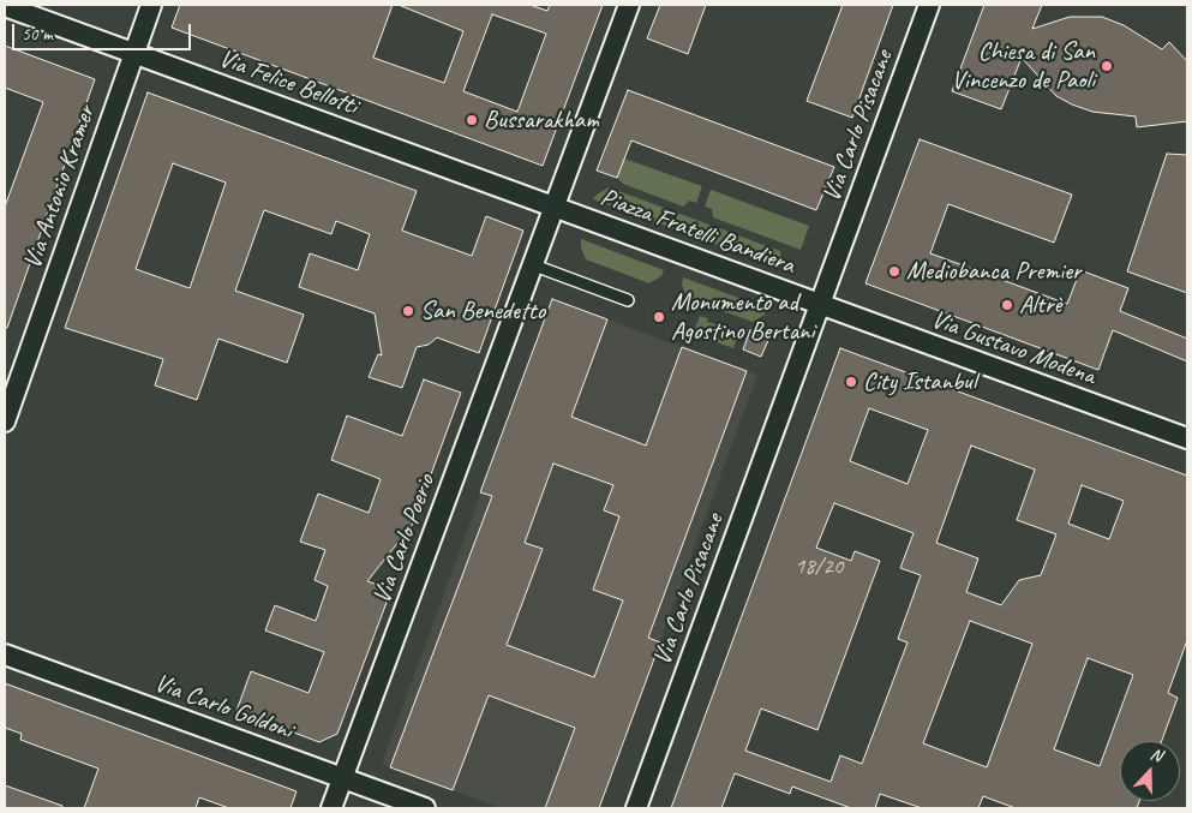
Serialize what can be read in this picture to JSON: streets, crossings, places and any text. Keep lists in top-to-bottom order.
{
  "streets": {
    "street": [
      "Via Felice Bellotti",
      "Via Carlo Pisacane",
      "Via Antonio Kramer",
      "Piazza Fratelli Bandiera",
      "Via Gustavo Modena",
      "Via Carlo Poerio",
      "Via Carlo Goldoni"
    ]
  },
  "crossings": [
    ["Via Felice Bellotti", "Via Antonio Kramer"],
    ["Via Felice Bellotti", "Piazza Fratelli Bandiera"],
    ["Via Carlo Pisacane", "Piazza Fratelli Bandiera"],
    ["Via Carlo Pisacane", "Via Gustavo Modena"],
    ["Piazza Fratelli Bandiera", "Via Gustavo Modena"],
    ["Via Carlo Poerio", "Via Carlo Goldoni"]
  ],
  "places": [
    "Chiesa di San Vincenzo de Paoli",
    "Bussarakham",
    "Mediobanca Premier",
    "Altrè",
    "San Benedetto",
    "Monumento ad Agostino Bertani",
    "City Istanbul"
  ],
  "house_numbers": ["18/20"],
  "scale_bar": "50 m",
  "north": "top"
}
